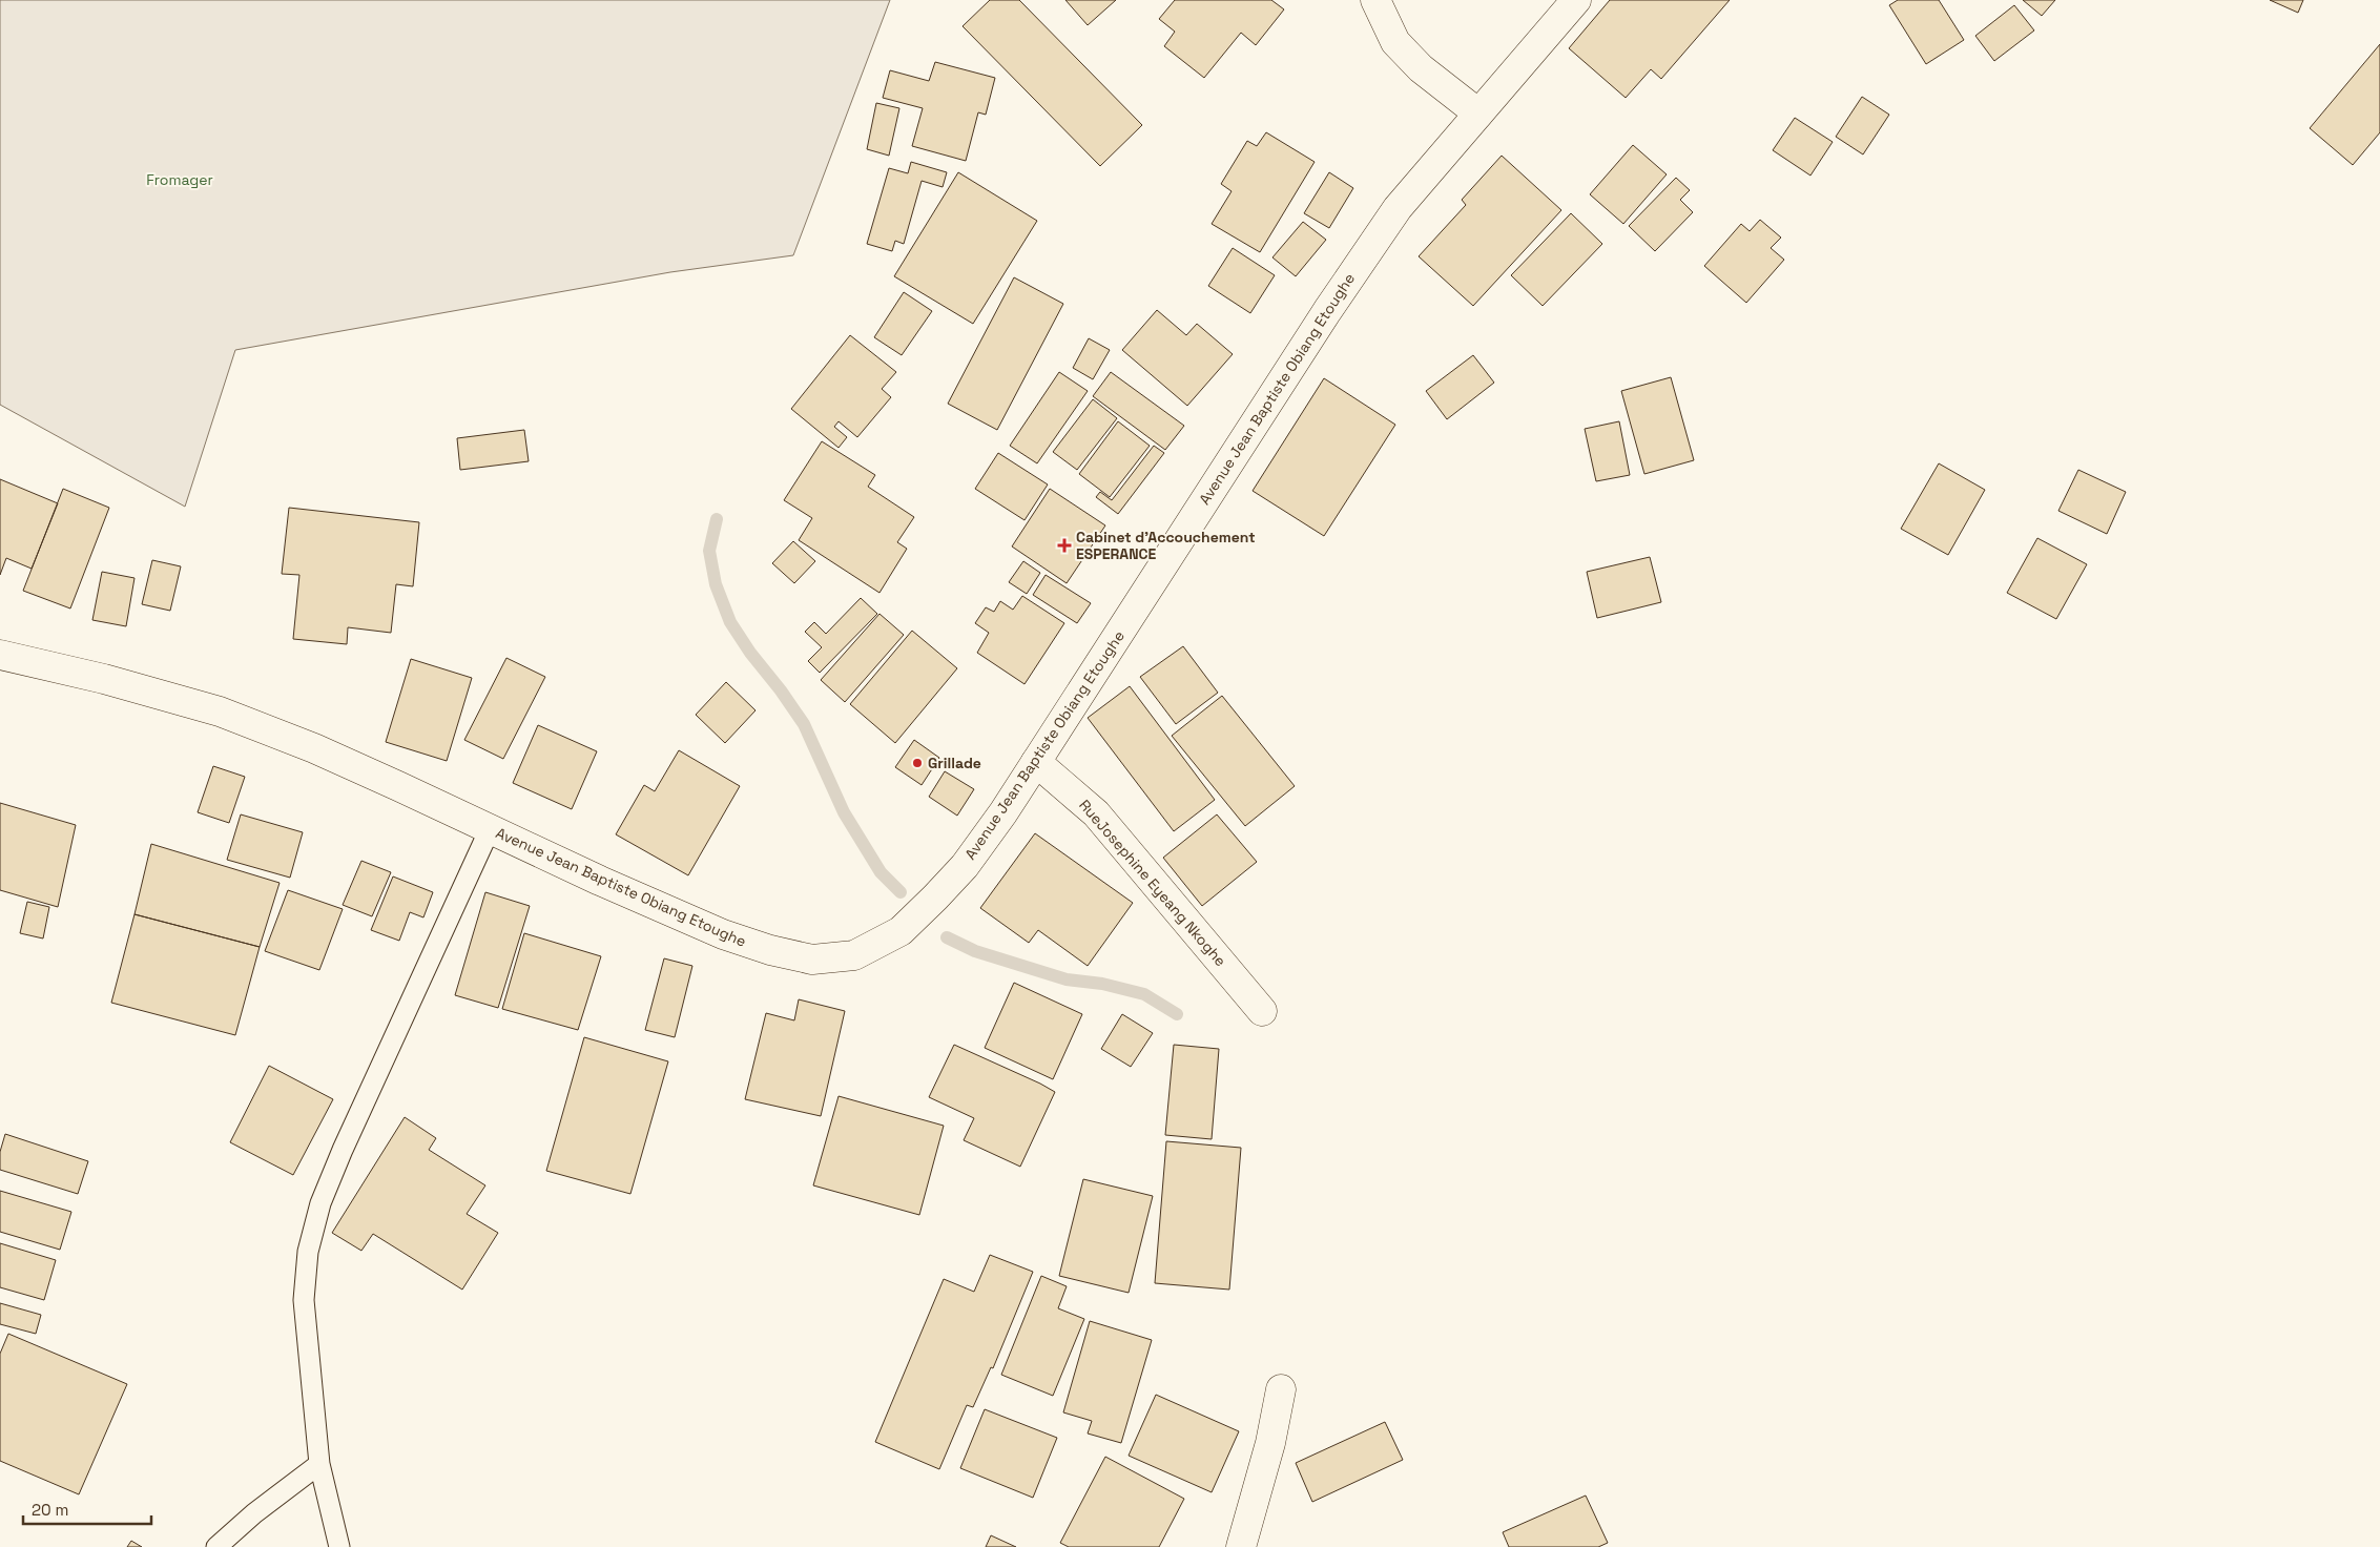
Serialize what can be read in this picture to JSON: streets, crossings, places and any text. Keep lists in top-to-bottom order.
{
  "streets": {
    "street": ["Avenue Jean Baptiste Obiang Etoughe", "RueJosephine Eyeang Nkoghe"]
  },
  "crossings": [
    ["Avenue Jean Baptiste Obiang Etoughe", "RueJosephine Eyeang Nkoghe"]
  ],
  "parks": ["Fromager"],
  "places": {
    "health": ["Cabinet d'Accouchement ESPERANCE"],
    "other": ["Grillade"]
  },
  "scale_bar": "20 m"
}
